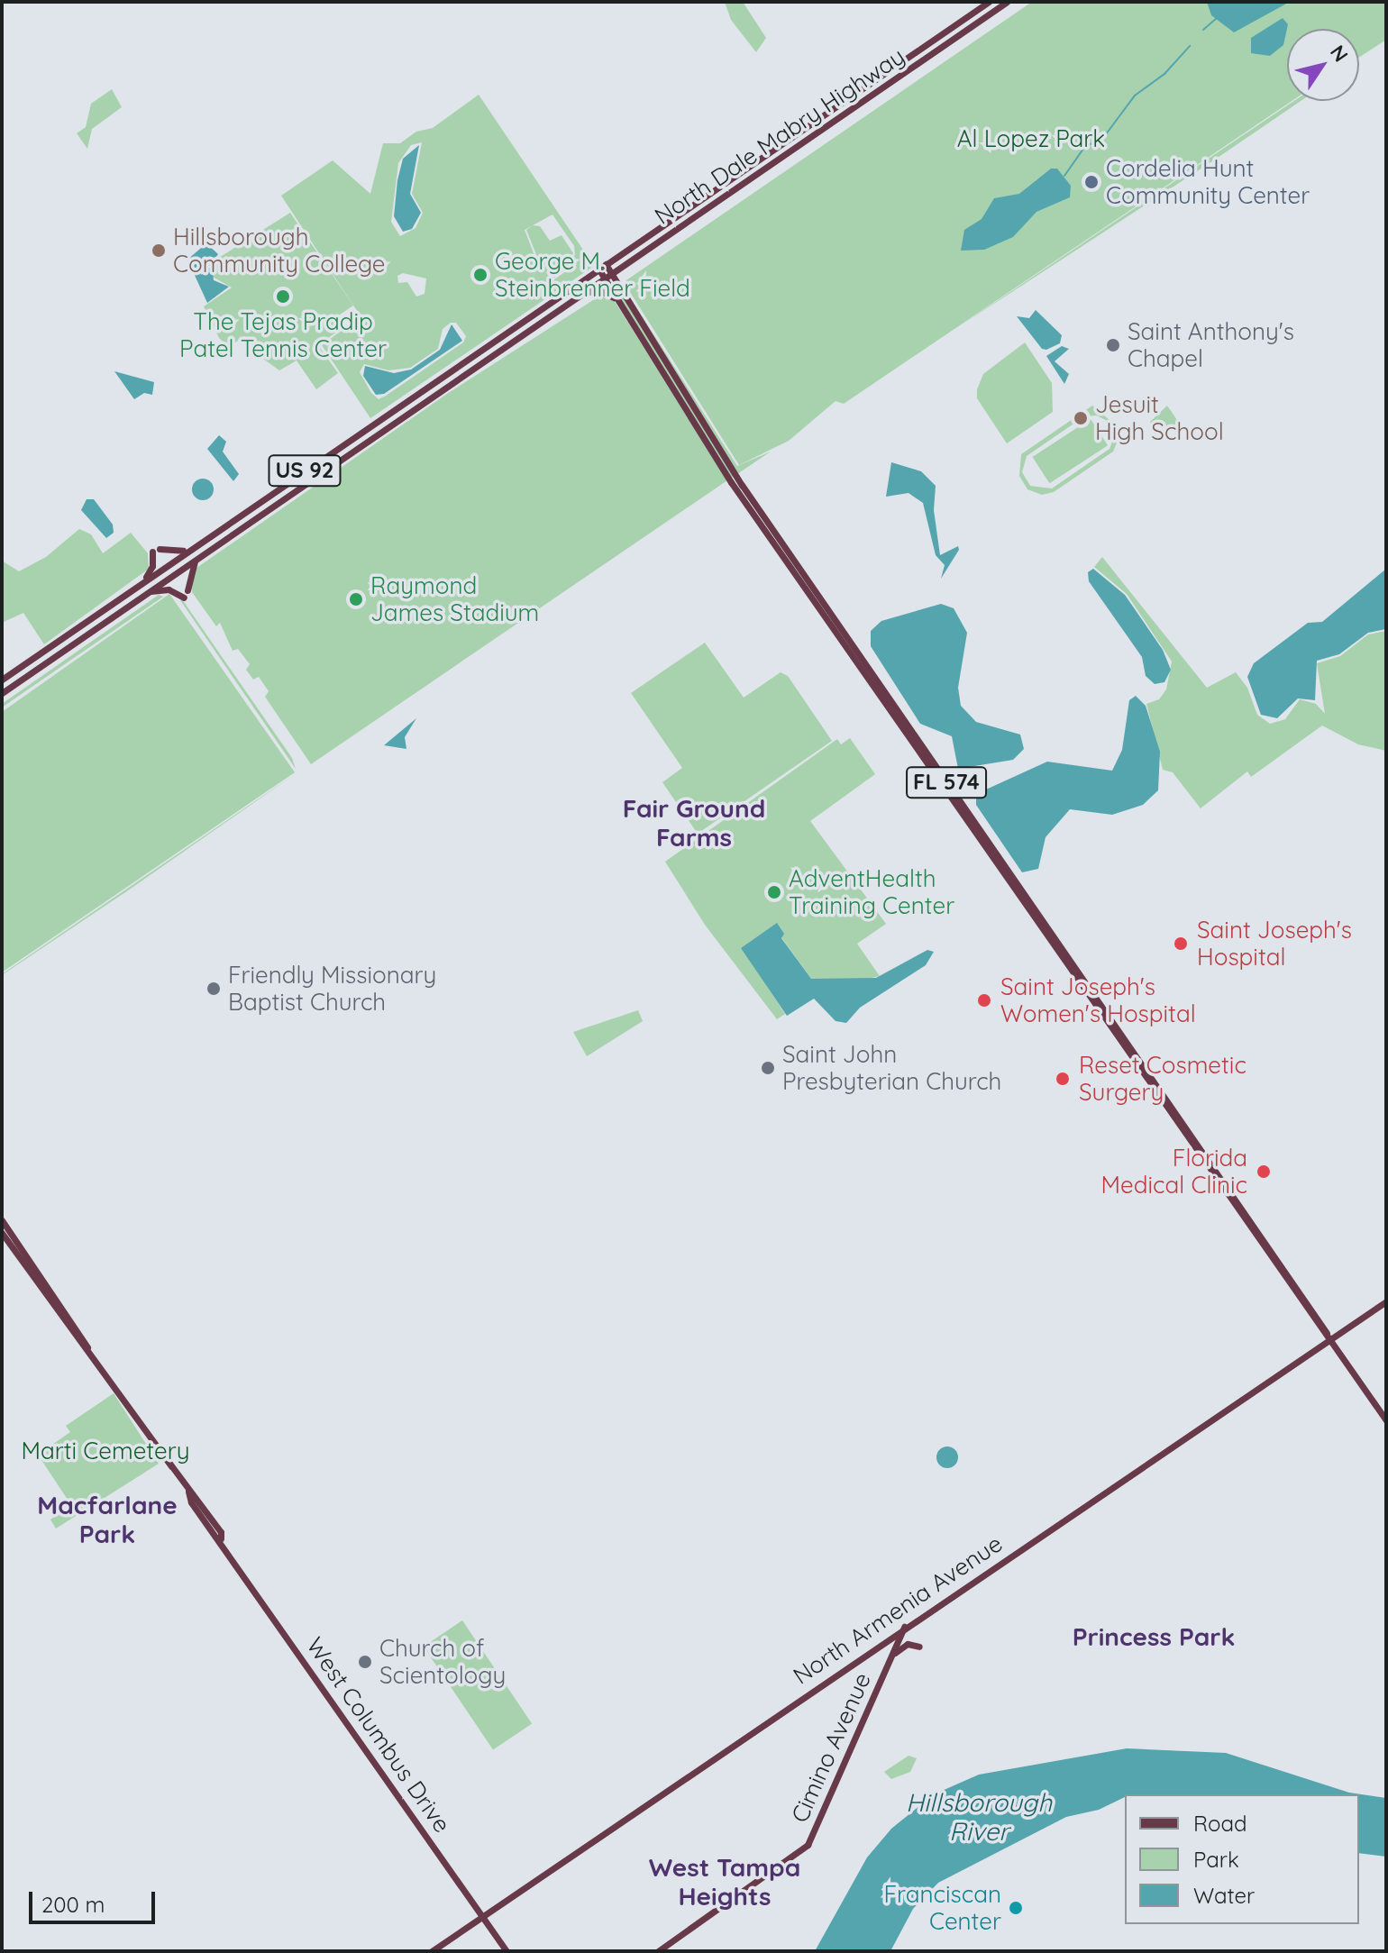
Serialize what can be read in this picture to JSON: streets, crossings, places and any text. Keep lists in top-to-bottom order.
{
  "streets": {
    "main road": [
      "North Dale Mabry Highway",
      "US 92",
      "FL 574",
      "North Armenia Avenue",
      "West Columbus Drive",
      "Cimino Avenue"
    ]
  },
  "crossings": [
    ["North Dale Mabry Highway", "FL 574"],
    ["FL 574", "North Armenia Avenue"],
    ["North Armenia Avenue", "West Columbus Drive"],
    ["North Armenia Avenue", "Cimino Avenue"]
  ],
  "districts": [
    "Fair Ground Farms",
    "Macfarlane Park",
    "Princess Park",
    "West Tampa Heights"
  ],
  "water": ["Hillsborough River"],
  "parks": ["Al Lopez Park", "Marti Cemetery"],
  "places": [
    "Cordelia Hunt Community Center",
    "Hillsborough Community College",
    "George M. Steinbrenner Field",
    "The Tejas Pradip Patel Tennis Center",
    "Saint Anthony's Chapel",
    "Jesuit High School",
    "Raymond James Stadium",
    "AdventHealth Training Center",
    "Saint Joseph's Hospital",
    "Friendly Missionary Baptist Church",
    "Saint Joseph's Women's Hospital",
    "Saint John Presbyterian Church",
    "Reset Cosmetic Surgery",
    "Florida Medical Clinic",
    "Church of Scientology",
    "Franciscan Center"
  ],
  "legend": ["Road", "Park", "Water"],
  "scale_bar": "200 m",
  "north": "top right"
}
